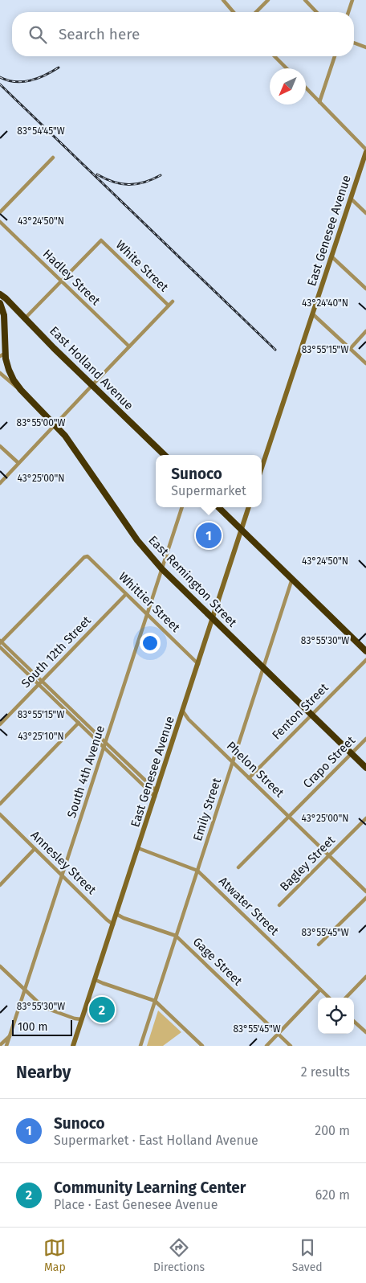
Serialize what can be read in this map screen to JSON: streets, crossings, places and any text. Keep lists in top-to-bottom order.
{
  "streets": {
    "highway": ["East Holland Avenue", "East Remington Street"],
    "main road": ["East Genesee Avenue"],
    "street": [
      "White Street",
      "Hadley Street",
      "Whittier Street",
      "South 12th Street",
      "Fenton Street",
      "Crapo Street",
      "Phelon Street",
      "South 4th Avenue",
      "Emily Street",
      "Annesley Street",
      "Bagley Street",
      "Atwater Street",
      "Gage Street"
    ]
  },
  "crossings": [
    ["East Genesee Avenue", "East Remington Street"],
    ["East Genesee Avenue", "Whittier Street"],
    ["East Genesee Avenue", "Phelon Street"],
    ["East Genesee Avenue", "Annesley Street"],
    ["East Genesee Avenue", "Atwater Street"],
    ["East Genesee Avenue", "Gage Street"],
    ["White Street", "Hadley Street"],
    ["East Remington Street", "Fenton Street"],
    ["East Remington Street", "Crapo Street"],
    ["East Remington Street", "South 4th Avenue"],
    ["East Remington Street", "Emily Street"],
    ["Whittier Street", "South 12th Street"],
    ["Whittier Street", "South 4th Avenue"],
    ["Fenton Street", "Phelon Street"],
    ["Crapo Street", "Phelon Street"],
    ["Phelon Street", "Emily Street"],
    ["Phelon Street", "Bagley Street"],
    ["South 4th Avenue", "Annesley Street"],
    ["Emily Street", "Atwater Street"],
    ["Emily Street", "Gage Street"]
  ],
  "scale_bar": "100 m",
  "north": "bottom left",
  "page": {
    "search": "Search here",
    "popup": ["Sunoco", "Supermarket"],
    "pins": ["1", "2"],
    "scale": "100 m",
    "heading": ["Nearby", "2 results"],
    "list": [
      {
        "mark": "1",
        "name": "Sunoco",
        "note": "Supermarket · East Holland Avenue",
        "value": "200 m"
      },
      {
        "mark": "2",
        "name": "Community Learning Center",
        "note": "Place · East Genesee Avenue",
        "value": "620 m"
      }
    ],
    "nav": ["Map", "Directions", "Saved"]
  },
  "coordinates": [
    "83°54'45\"W",
    "43°24'50\"N",
    "43°24'40\"N",
    "83°55'15\"W",
    "83°55'00\"W",
    "43°25'00\"N",
    "83°55'30\"W",
    "43°25'10\"N",
    "83°55'45\"W"
  ]
}
